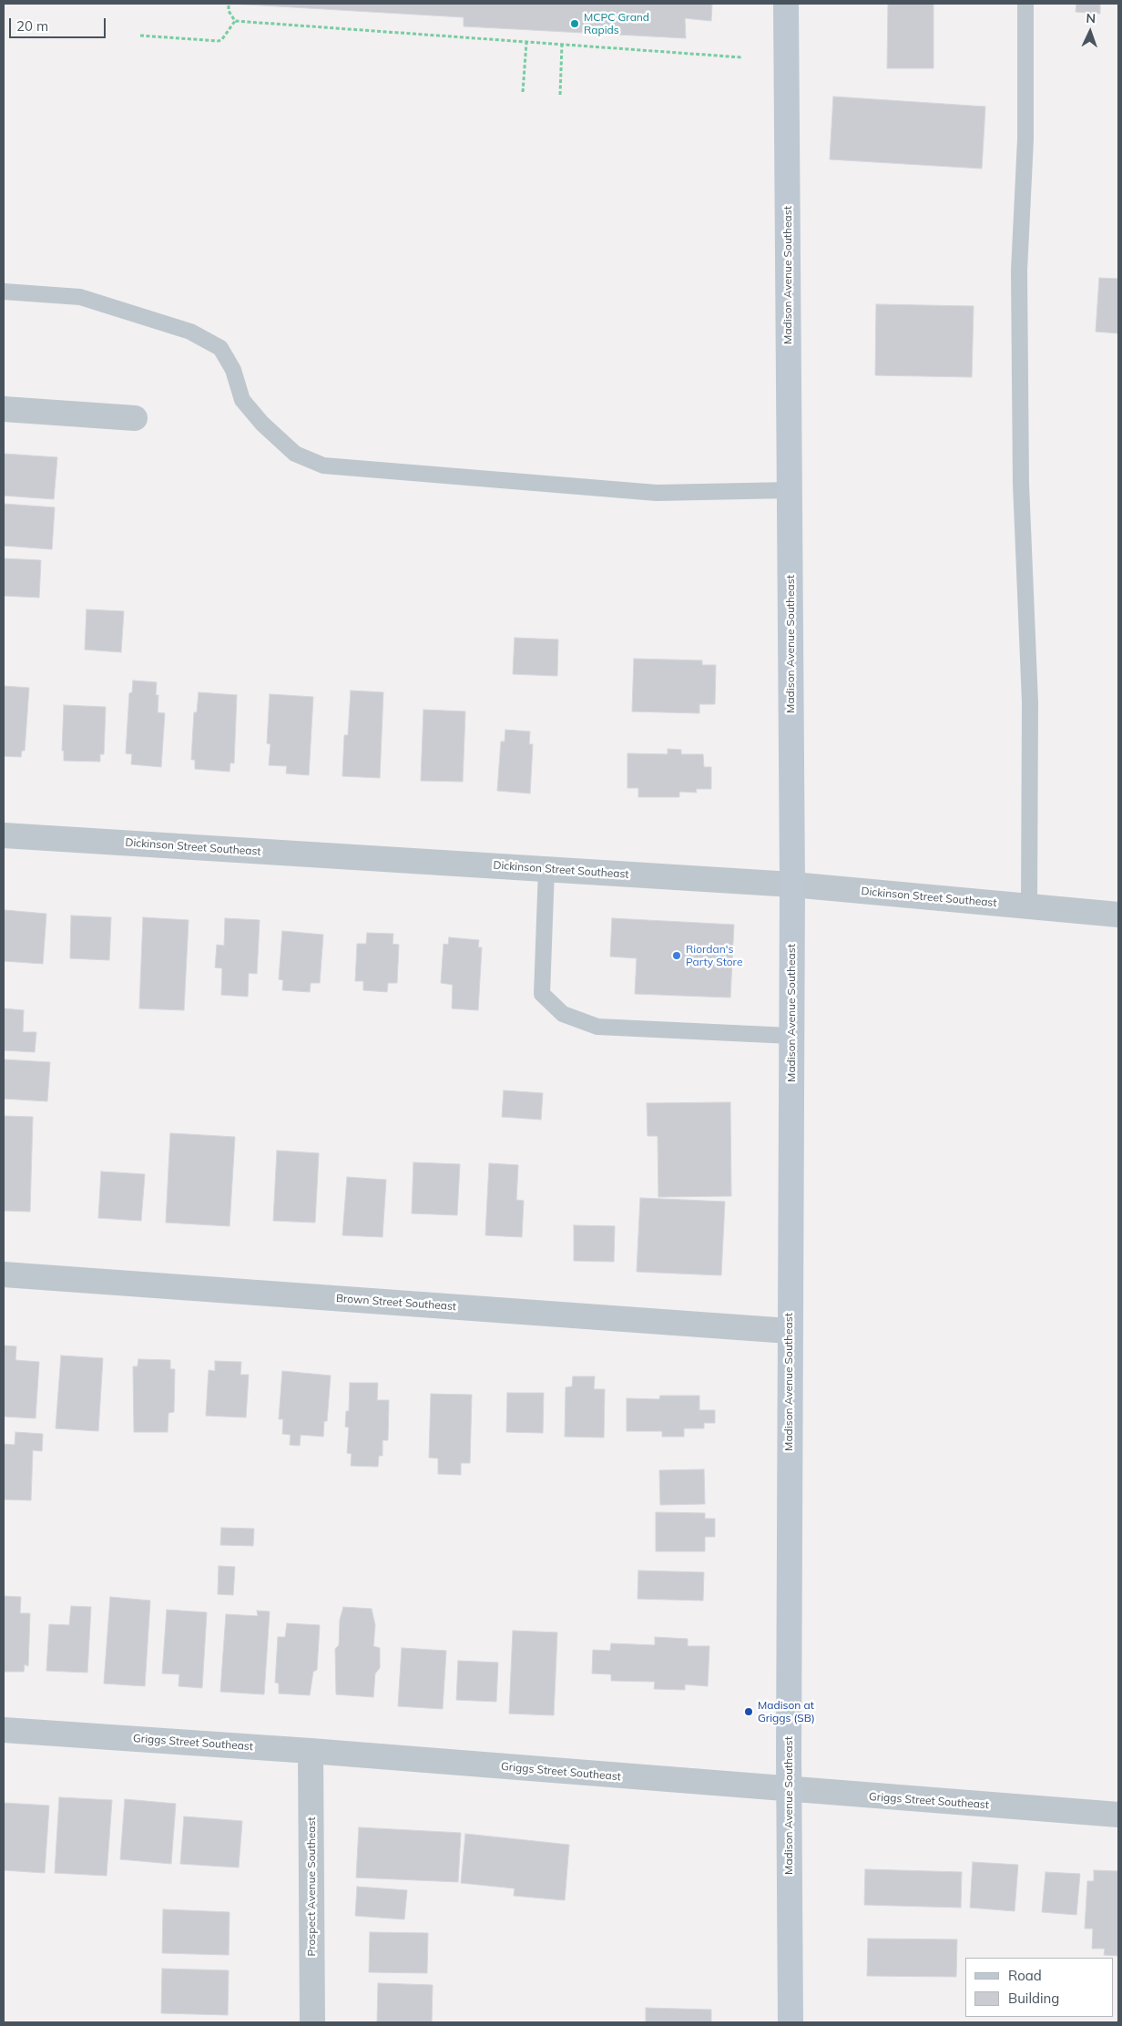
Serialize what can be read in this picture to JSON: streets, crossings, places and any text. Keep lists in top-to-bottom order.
{
  "streets": {
    "street": [
      "Madison Avenue Southeast",
      "Dickinson Street Southeast",
      "Brown Street Southeast",
      "Griggs Street Southeast",
      "Prospect Avenue Southeast"
    ]
  },
  "crossings": [
    ["Madison Avenue Southeast", "Dickinson Street Southeast"],
    ["Madison Avenue Southeast", "Brown Street Southeast"],
    ["Madison Avenue Southeast", "Griggs Street Southeast"],
    ["Griggs Street Southeast", "Prospect Avenue Southeast"]
  ],
  "places": ["MCPC Grand Rapids", "Riordan's Party Store", "Madison at Griggs (SB)"],
  "legend": ["Road", "Building"],
  "scale_bar": "20 m",
  "north": "top"
}
